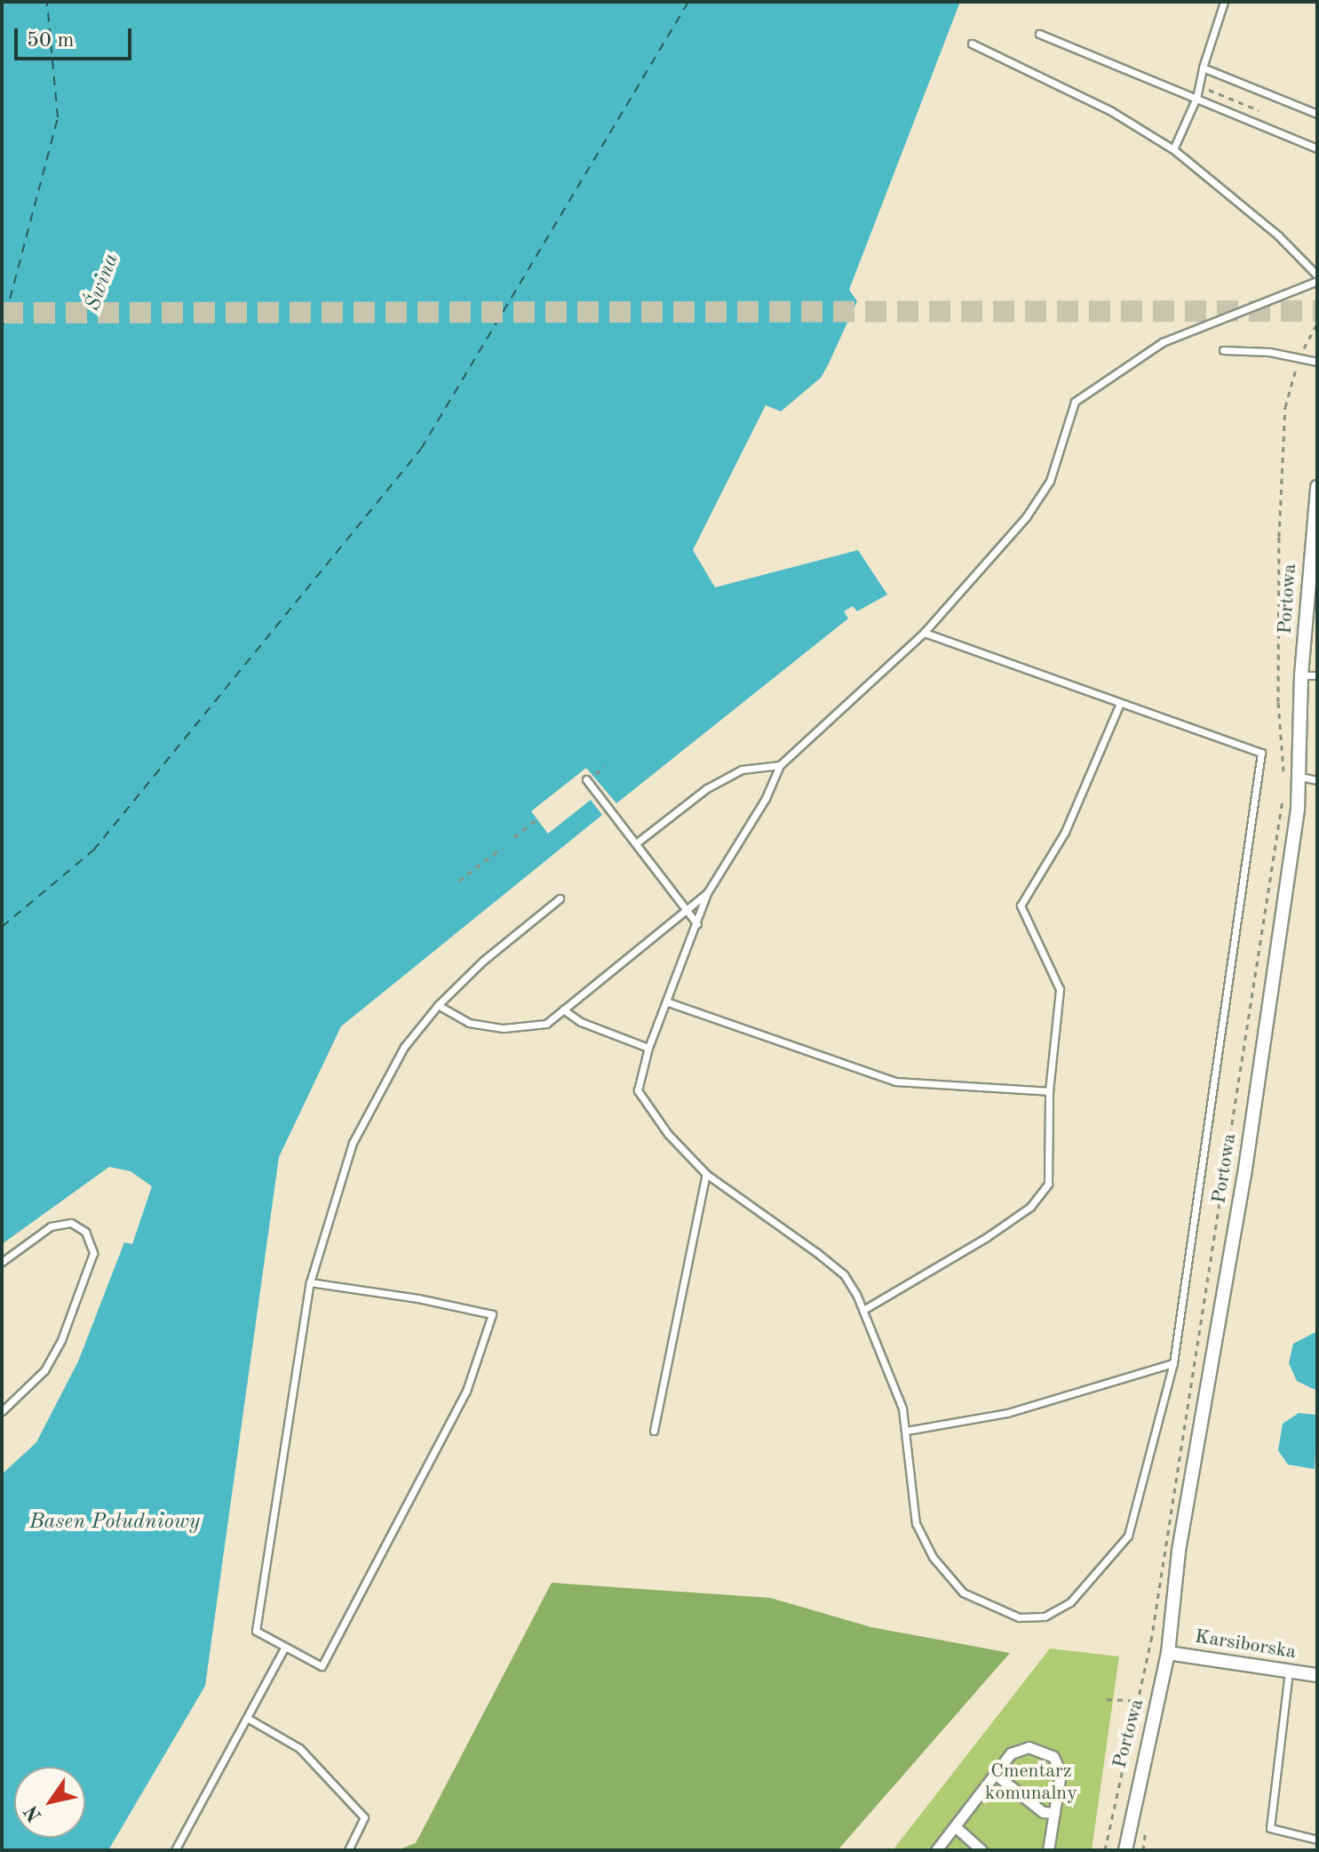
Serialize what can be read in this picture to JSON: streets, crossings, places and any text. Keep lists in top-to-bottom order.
{
  "streets": {
    "street": ["Portowa", "Karsiborska"]
  },
  "crossings": [
    ["Portowa", "Karsiborska"]
  ],
  "water": ["Świna", "Basen Południowy"],
  "parks": ["Cmentarz komunalny"],
  "scale_bar": "50 m",
  "north": "bottom left"
}
